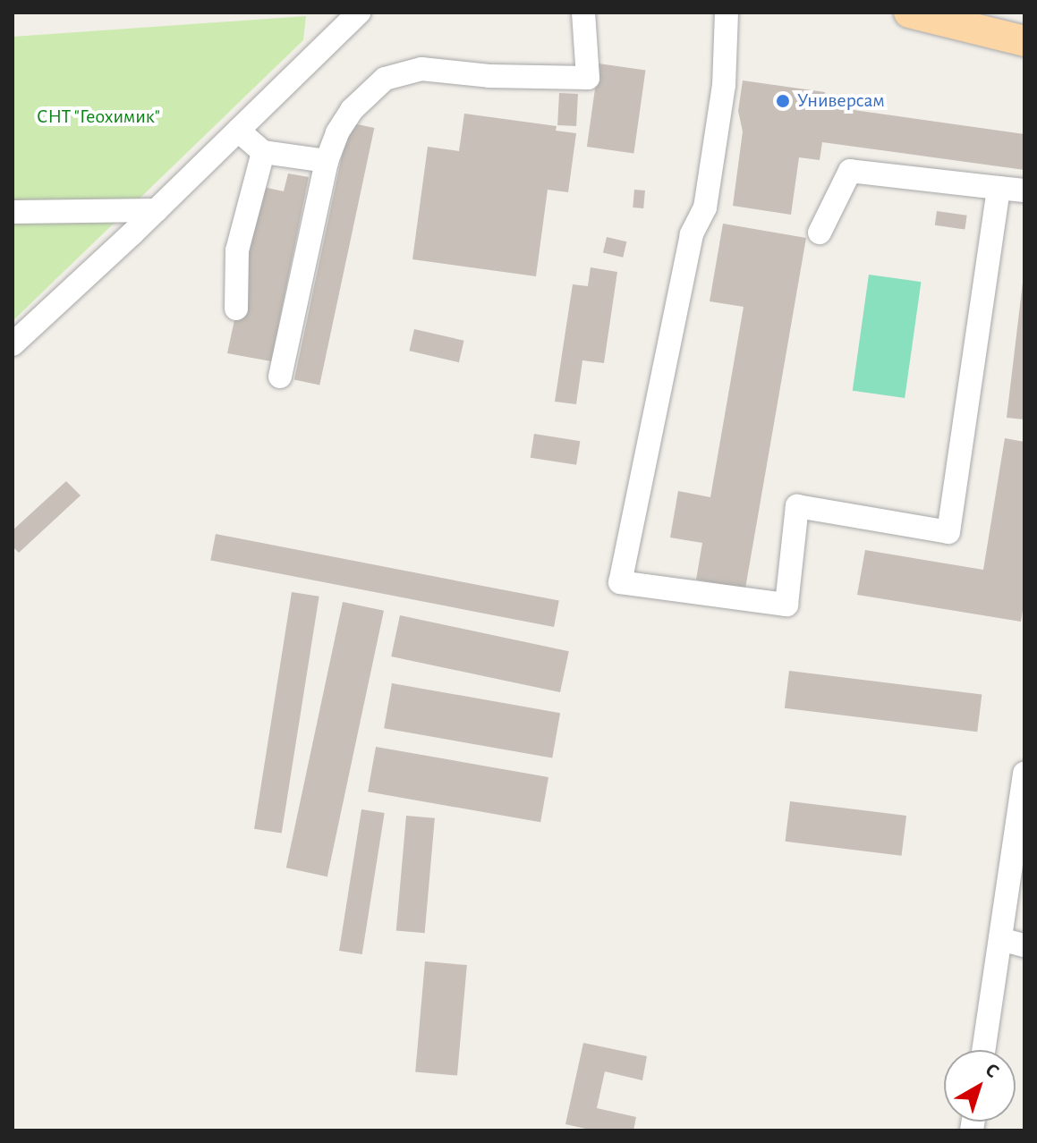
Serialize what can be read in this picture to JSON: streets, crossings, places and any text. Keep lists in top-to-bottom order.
{
  "parks": ["СНТ \"Геохимик\""],
  "places": ["Универсам"],
  "north": "top right"
}
